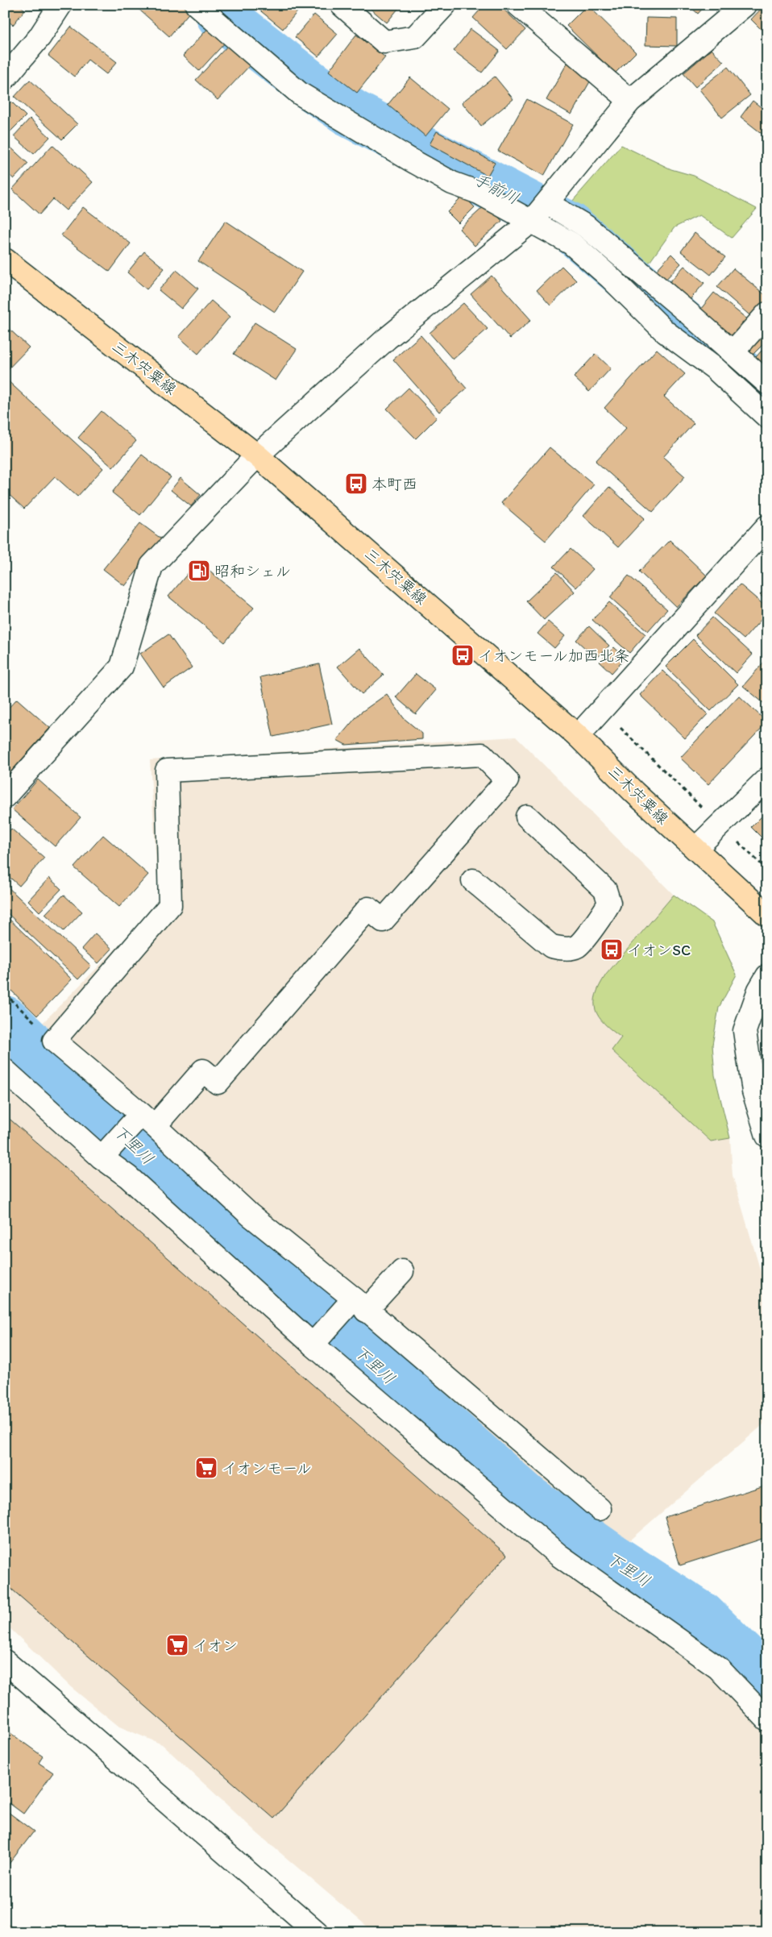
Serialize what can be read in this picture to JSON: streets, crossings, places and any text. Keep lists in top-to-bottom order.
{
  "streets": {
    "main road": ["三木宍粟線"]
  },
  "water": ["手前川", "下里川"],
  "places": {
    "bus stop": ["本町西", "イオンモール加西北条", "イオンSC"],
    "fuel station": ["昭和シェル"],
    "supermarket": ["イオンモール", "イオン"]
  }
}
